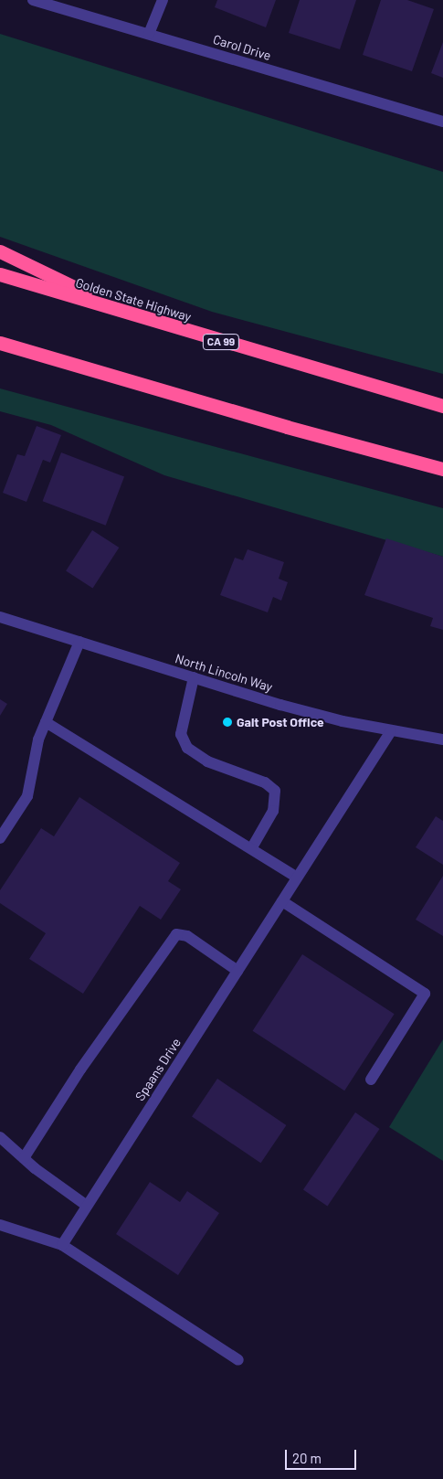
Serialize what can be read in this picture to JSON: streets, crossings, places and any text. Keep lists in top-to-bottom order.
{
  "streets": {
    "highway": ["Golden State Highway", "CA 99"],
    "street": ["Carol Drive", "North Lincoln Way", "Spaans Drive"]
  },
  "crossings": [
    ["North Lincoln Way", "Spaans Drive"]
  ],
  "places": ["Galt Post Office"],
  "scale_bar": "20 m"
}
